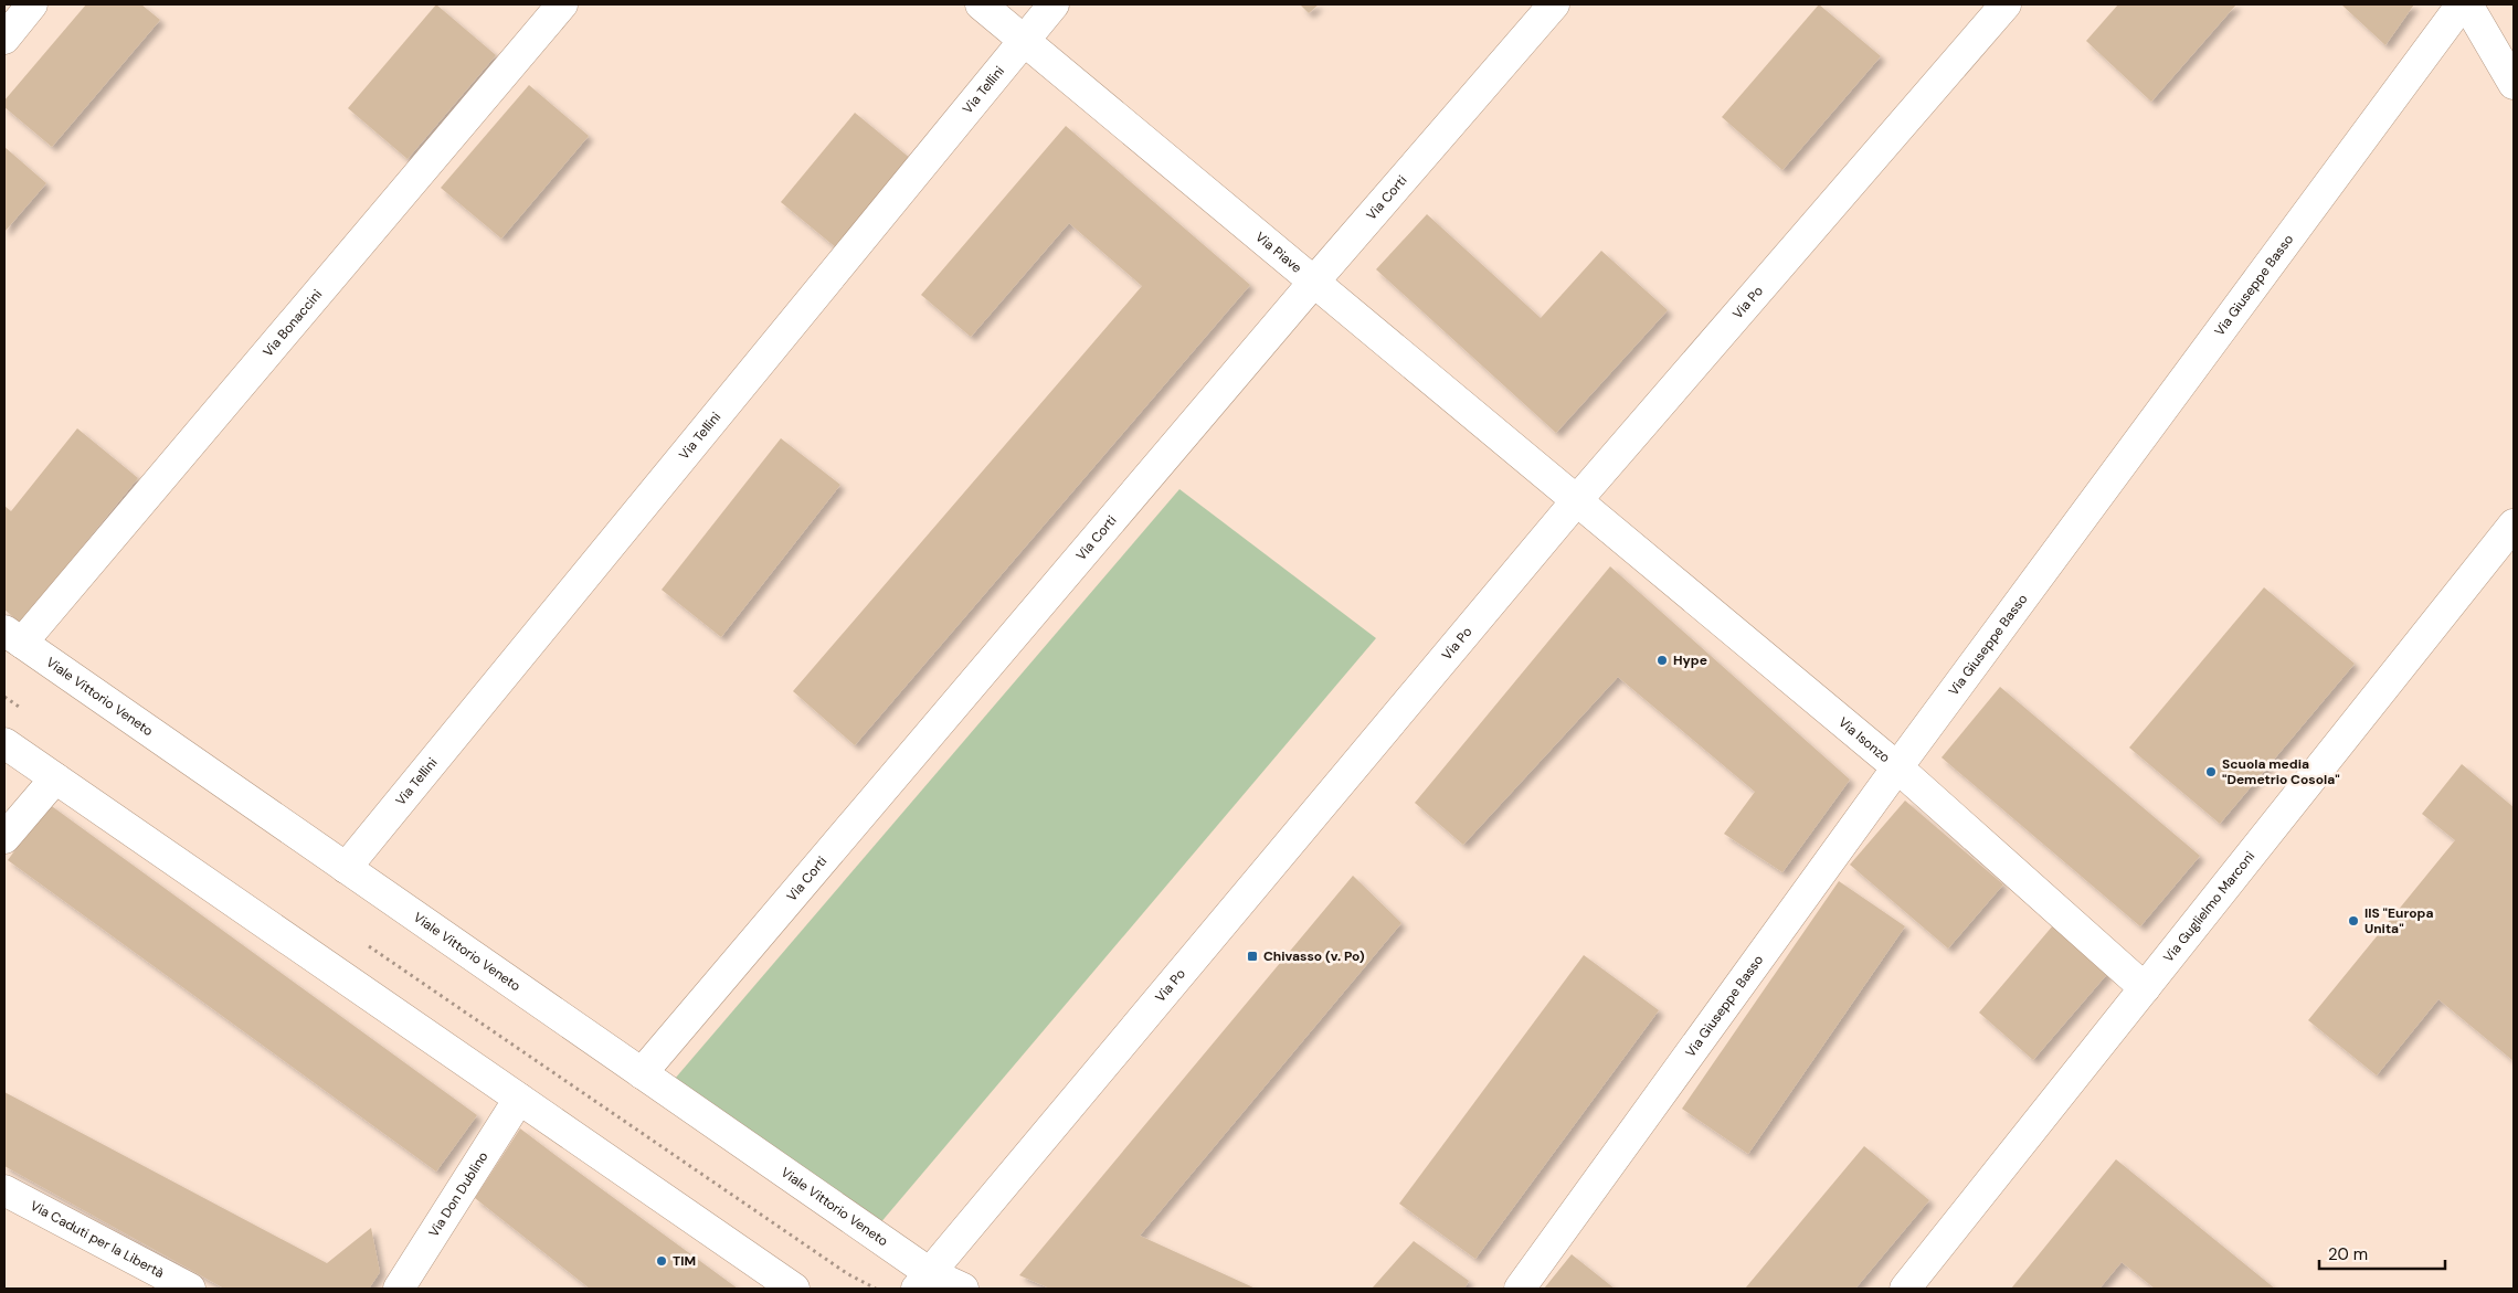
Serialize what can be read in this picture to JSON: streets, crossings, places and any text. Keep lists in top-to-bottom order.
{
  "streets": {
    "street": [
      "Via Tellini",
      "Via Corti",
      "Via Piave",
      "Via Giuseppe Basso",
      "Via Po",
      "Via Bonaccini",
      "Viale Vittorio Veneto",
      "Via Isonzo",
      "Via Guglielmo Marconi",
      "Via Don Dublino",
      "Via Caduti per la Libertà"
    ]
  },
  "crossings": [
    ["Via Tellini", "Via Piave"],
    ["Via Tellini", "Viale Vittorio Veneto"],
    ["Via Corti", "Via Piave"],
    ["Via Corti", "Viale Vittorio Veneto"],
    ["Via Piave", "Via Po"],
    ["Via Piave", "Via Isonzo"],
    ["Via Giuseppe Basso", "Via Isonzo"],
    ["Via Po", "Viale Vittorio Veneto"],
    ["Via Po", "Via Isonzo"],
    ["Via Bonaccini", "Viale Vittorio Veneto"],
    ["Via Isonzo", "Via Guglielmo Marconi"]
  ],
  "places": {
    "other": [
      "Hype",
      "Scuola media \"Demetrio Cosola\"",
      "IIS \"Europa Unita\"",
      "TIM"
    ],
    "transit": ["Chivasso (v. Po)"]
  },
  "scale_bar": "20 m"
}
